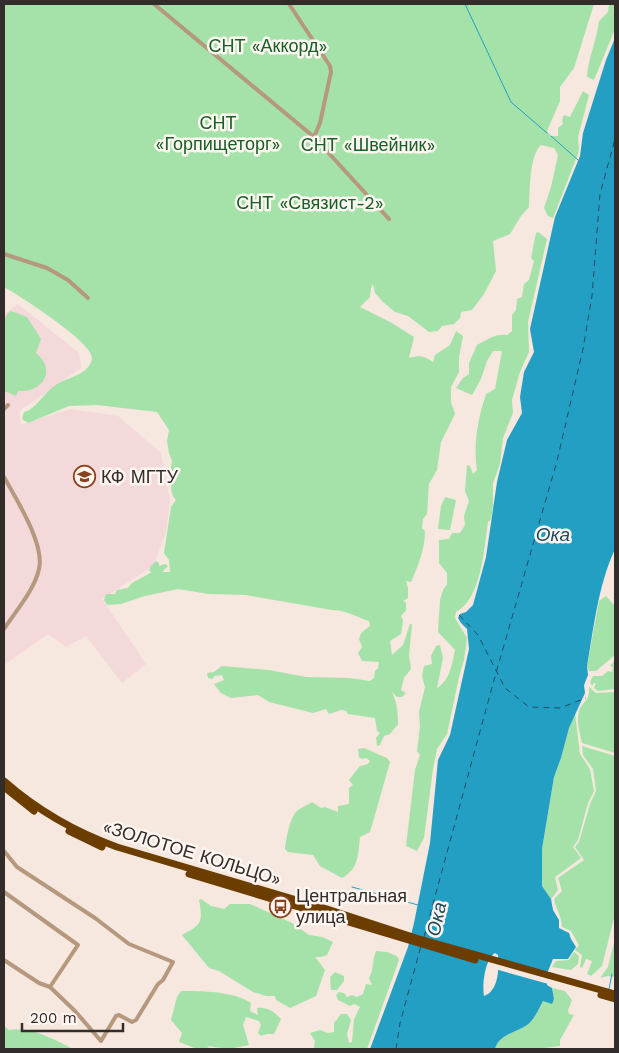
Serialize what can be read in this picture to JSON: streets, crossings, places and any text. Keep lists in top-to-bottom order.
{
  "streets": {
    "highway": ["«ЗОЛОТОЕ КОЛЬЦО»"]
  },
  "water": ["Ока"],
  "parks": [
    "СНТ «Аккорд»",
    "СНТ «Горпищеторг»",
    "СНТ «Швейник»",
    "СНТ «Связист-2»"
  ],
  "places": {
    "school or university": ["КФ МГТУ"],
    "bus stop": ["Центральная улица"]
  },
  "scale_bar": "200 m"
}
